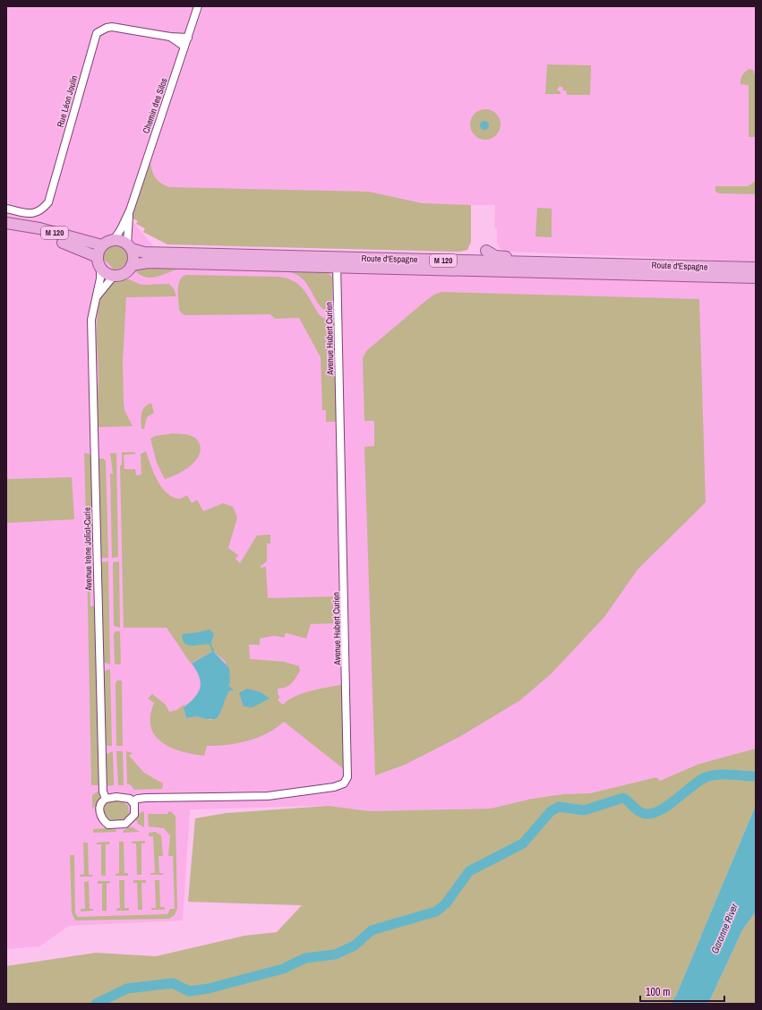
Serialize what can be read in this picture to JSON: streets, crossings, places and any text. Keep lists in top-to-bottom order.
{
  "streets": {
    "main road": ["M 120", "Route d'Espagne"],
    "street": [
      "Rue Léon Joulin",
      "Chemin des Silos",
      "Avenue Hubert Curien",
      "Avenue Irène Joliot-Curie"
    ]
  },
  "crossings": [
    ["Rue Léon Joulin", "Chemin des Silos"],
    ["Chemin des Silos", "M 120"],
    ["Chemin des Silos", "Route d'Espagne"],
    ["Chemin des Silos", "Avenue Irène Joliot-Curie"],
    ["M 120", "Route d'Espagne"],
    ["M 120", "Avenue Irène Joliot-Curie"],
    ["Route d'Espagne", "Avenue Hubert Curien"],
    ["Route d'Espagne", "Avenue Irène Joliot-Curie"],
    ["Avenue Hubert Curien", "Avenue Irène Joliot-Curie"]
  ],
  "water": ["Garonne River"],
  "scale_bar": "100 m"
}
